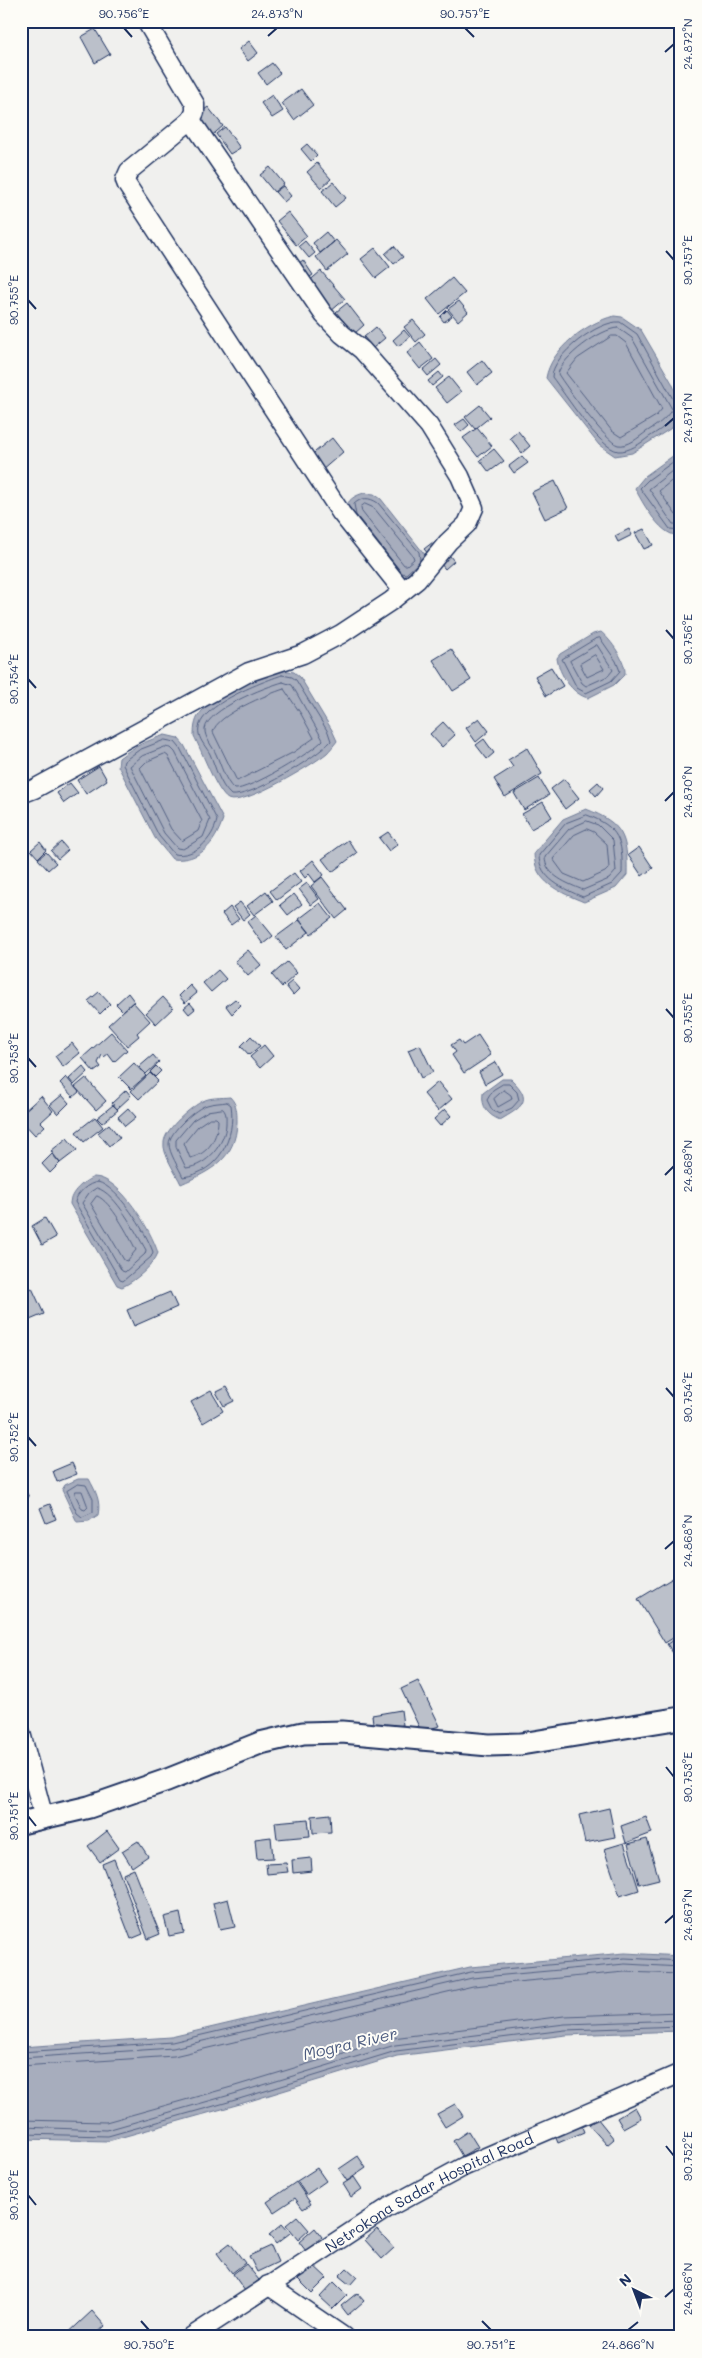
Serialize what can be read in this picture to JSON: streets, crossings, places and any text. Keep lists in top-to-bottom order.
{
  "streets": {
    "street": ["Netrokona Sadar Hospital Road"]
  },
  "water": ["Mogra River"],
  "north": "top left",
  "coordinates": [
    "90.756°E",
    "24.873°N",
    "90.757°E",
    "24.872°N",
    "90.755°E",
    "24.871°N",
    "90.754°E",
    "24.870°N",
    "90.753°E",
    "24.869°N",
    "90.752°E",
    "24.868°N",
    "90.751°E",
    "24.867°N",
    "90.750°E",
    "24.866°N"
  ]
}
